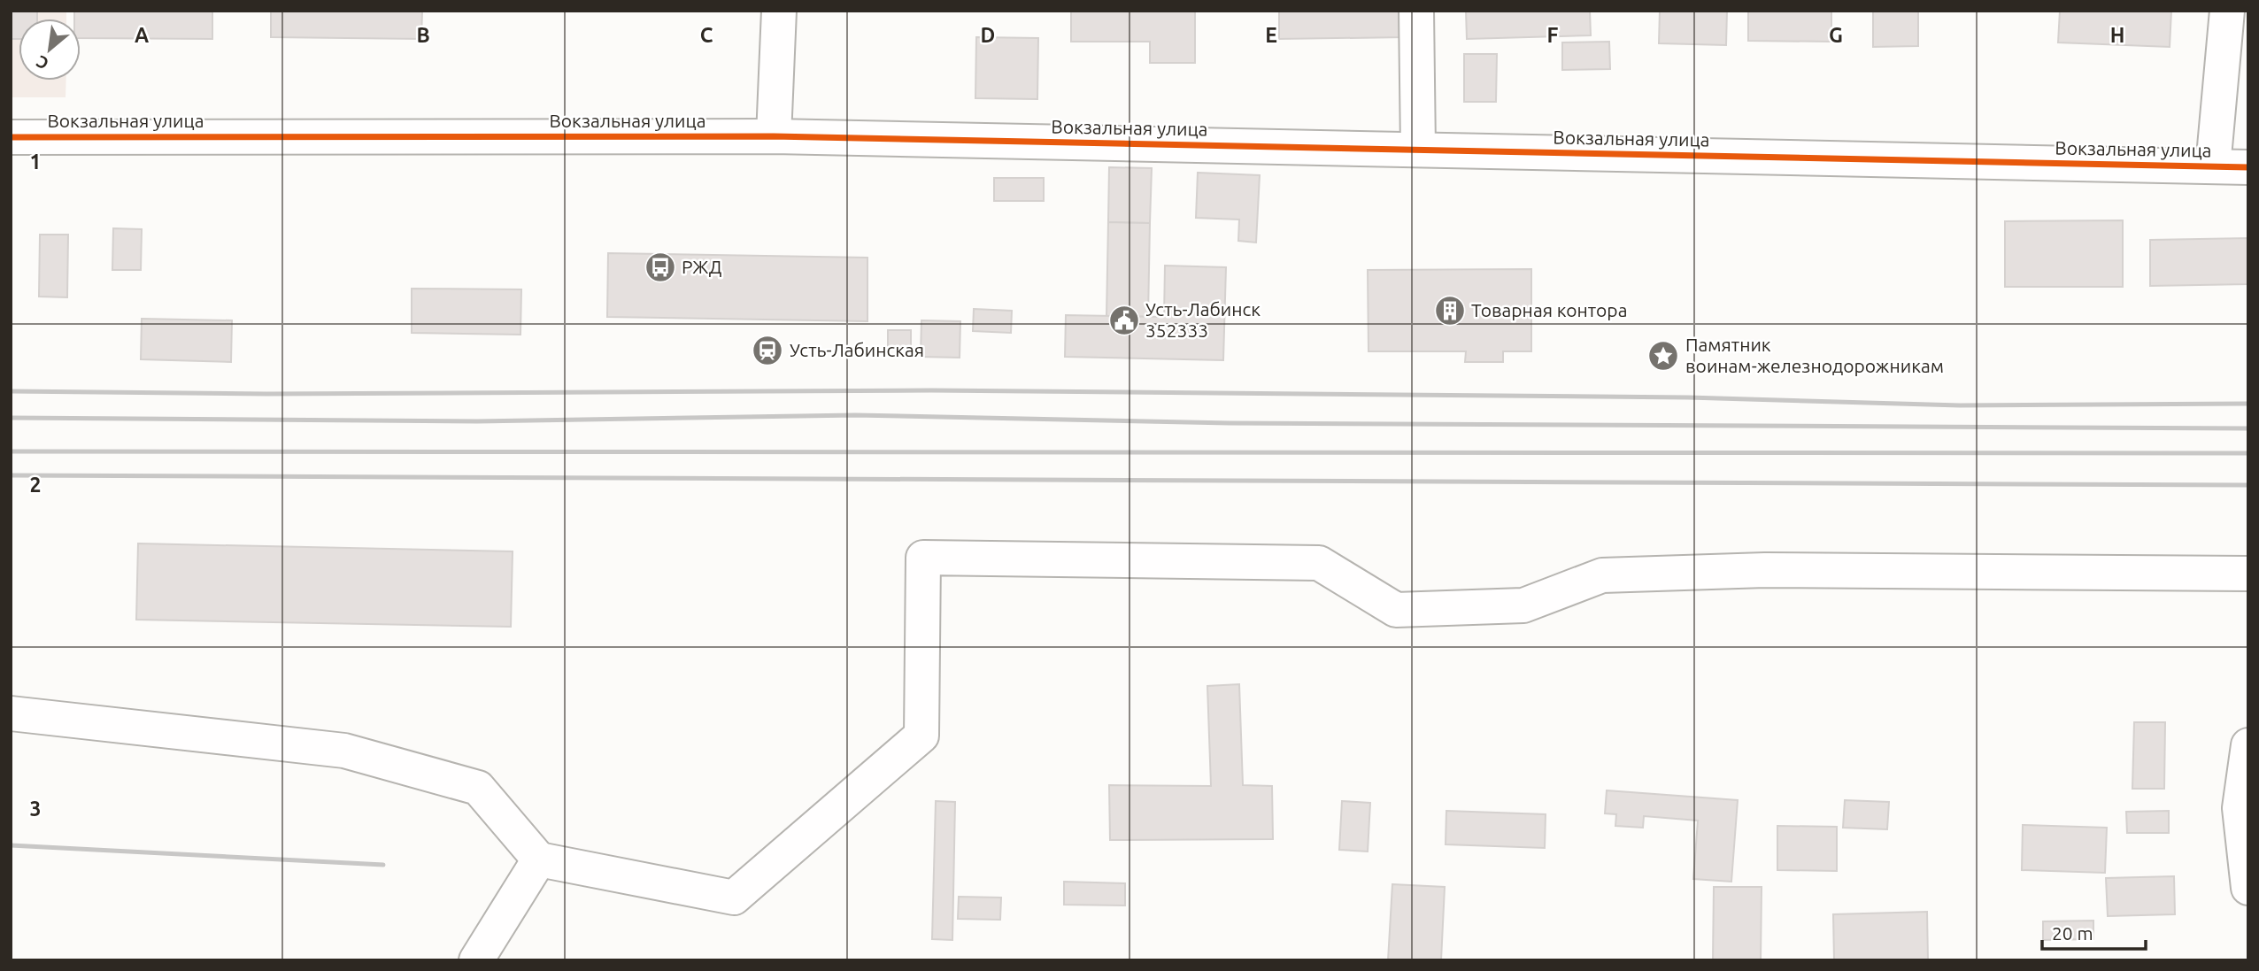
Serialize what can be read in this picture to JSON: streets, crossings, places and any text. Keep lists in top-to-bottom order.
{
  "streets": {
    "street": ["Вокзальная улица"]
  },
  "places": {
    "bus stop": ["РЖД"],
    "building": ["Товарная контора"],
    "public building": ["Усть-Лабинск 352333"],
    "station": ["Усть-Лабинская"],
    "place": ["Памятник воинам-железнодорожникам"]
  },
  "scale_bar": "20 m",
  "north": "bottom left",
  "grid": {
    "columns": [
      "A",
      "B",
      "C",
      "D",
      "E",
      "F",
      "G",
      "H"
    ],
    "rows": ["1", "2", "3"]
  }
}
